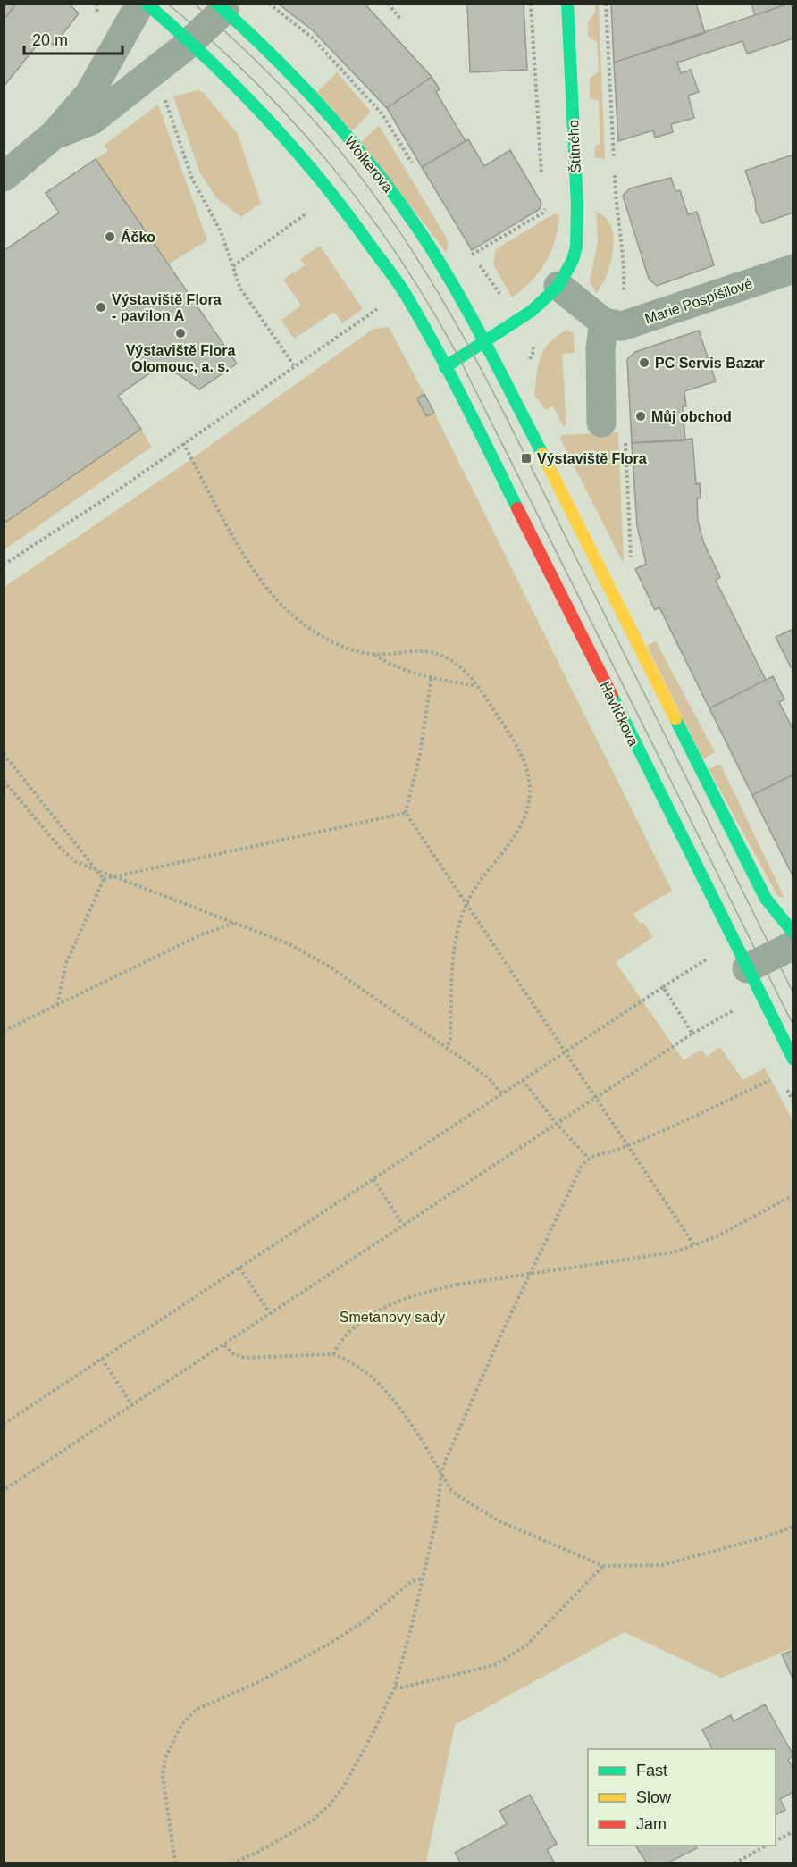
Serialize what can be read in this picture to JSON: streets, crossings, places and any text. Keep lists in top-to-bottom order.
{
  "streets": {
    "street": [
      "Štítného",
      "Wolkerova",
      "Marie Pospíšilové",
      "Havlíčkova"
    ]
  },
  "crossings": [
    ["Štítného", "Wolkerova"],
    ["Štítného", "Havlíčkova"]
  ],
  "parks": ["Smetanovy sady"],
  "places": {
    "other": [
      "Áčko",
      "Výstaviště Flora - pavilon A",
      "Výstaviště Flora Olomouc, a. s.",
      "PC Servis Bazar",
      "Můj obchod"
    ],
    "transit": ["Výstaviště Flora"]
  },
  "legend": ["Fast", "Slow", "Jam"],
  "scale_bar": "20 m"
}
